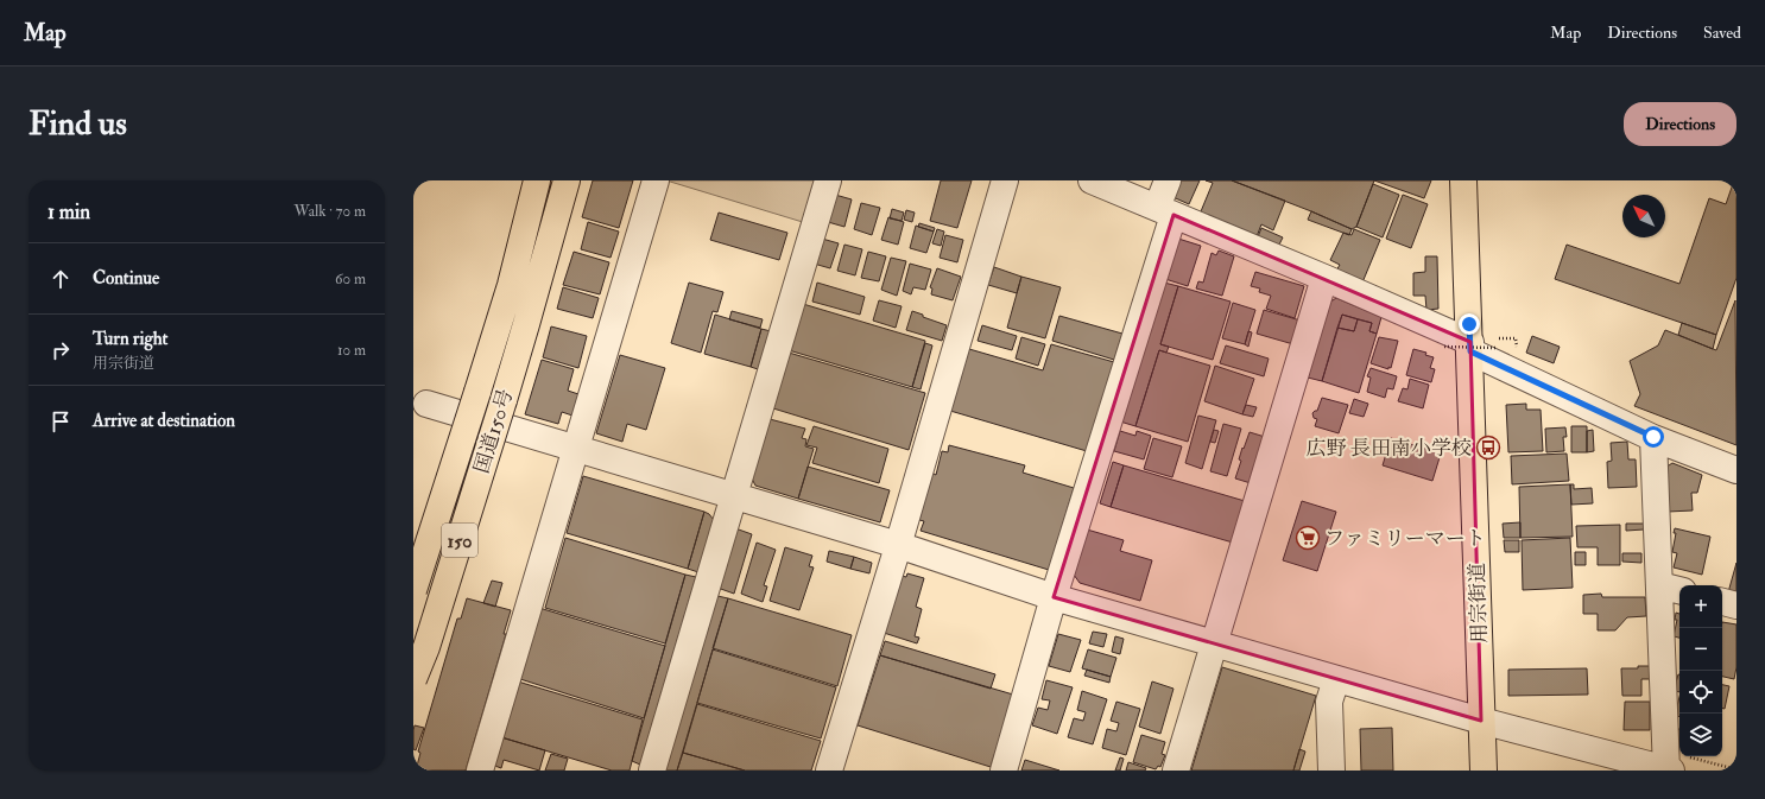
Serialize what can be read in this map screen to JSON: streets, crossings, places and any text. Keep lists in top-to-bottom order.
{
  "streets": {
    "main road": ["国道150号", "150", "用宗街道"]
  },
  "places": {
    "bus stop": ["広野 長田南小学校"],
    "supermarket": ["ファミリーマート"]
  },
  "north": "top left",
  "page": {
    "header": "Map",
    "nav": ["Map", "Directions", "Saved"],
    "buttons": "Directions",
    "title": "Find us",
    "heading": ["1 min", "Walk · 70 m"],
    "list": [
      ["Continue", "60 m"],
      ["Turn right", "用宗街道", "10 m"],
      "Arrive at destination"
    ],
    "map_buttons": ["+", "−"]
  }
}
